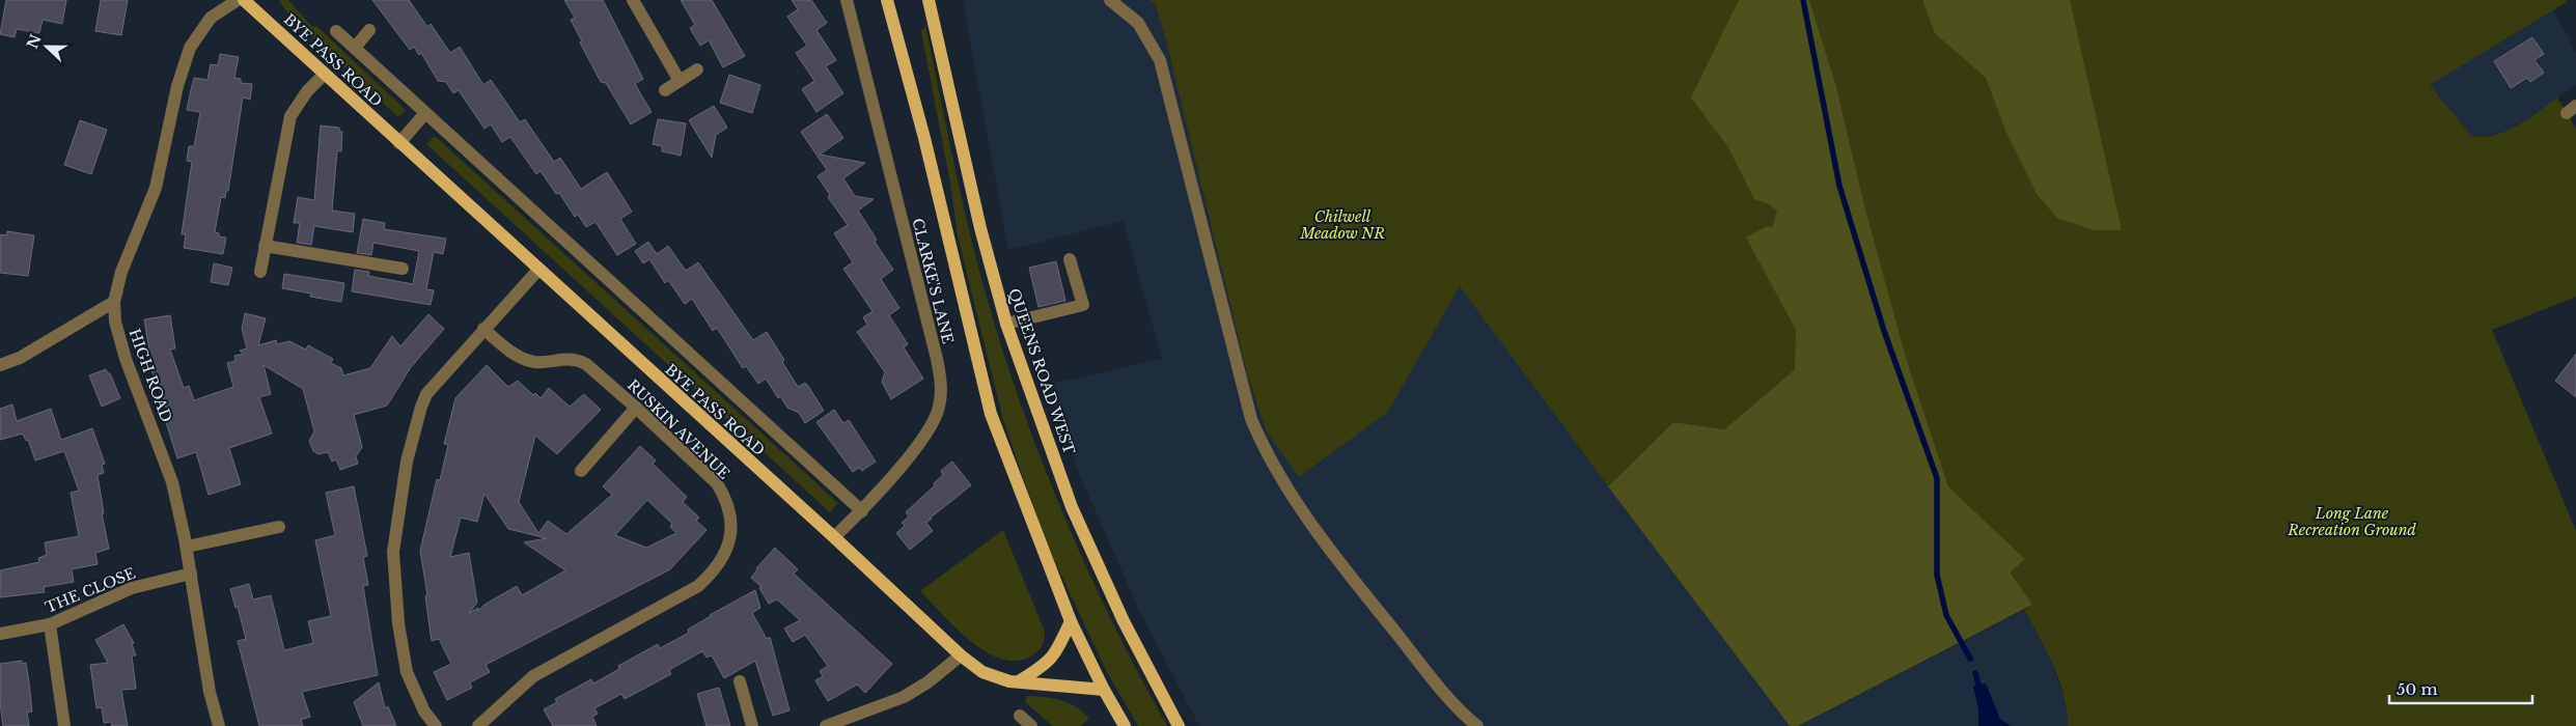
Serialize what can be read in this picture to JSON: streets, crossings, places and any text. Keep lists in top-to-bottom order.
{
  "streets": {
    "main road": ["BYE PASS ROAD", "QUEENS ROAD WEST"],
    "street": [
      "CLARKE'S LANE",
      "HIGH ROAD",
      "RUSKIN AVENUE",
      "THE CLOSE"
    ]
  },
  "crossings": [
    ["BYE PASS ROAD", "CLARKE'S LANE"],
    ["HIGH ROAD", "THE CLOSE"]
  ],
  "parks": ["Chilwell Meadow NR", "Long Lane Recreation Ground"],
  "scale_bar": "50 m",
  "north": "left"
}
